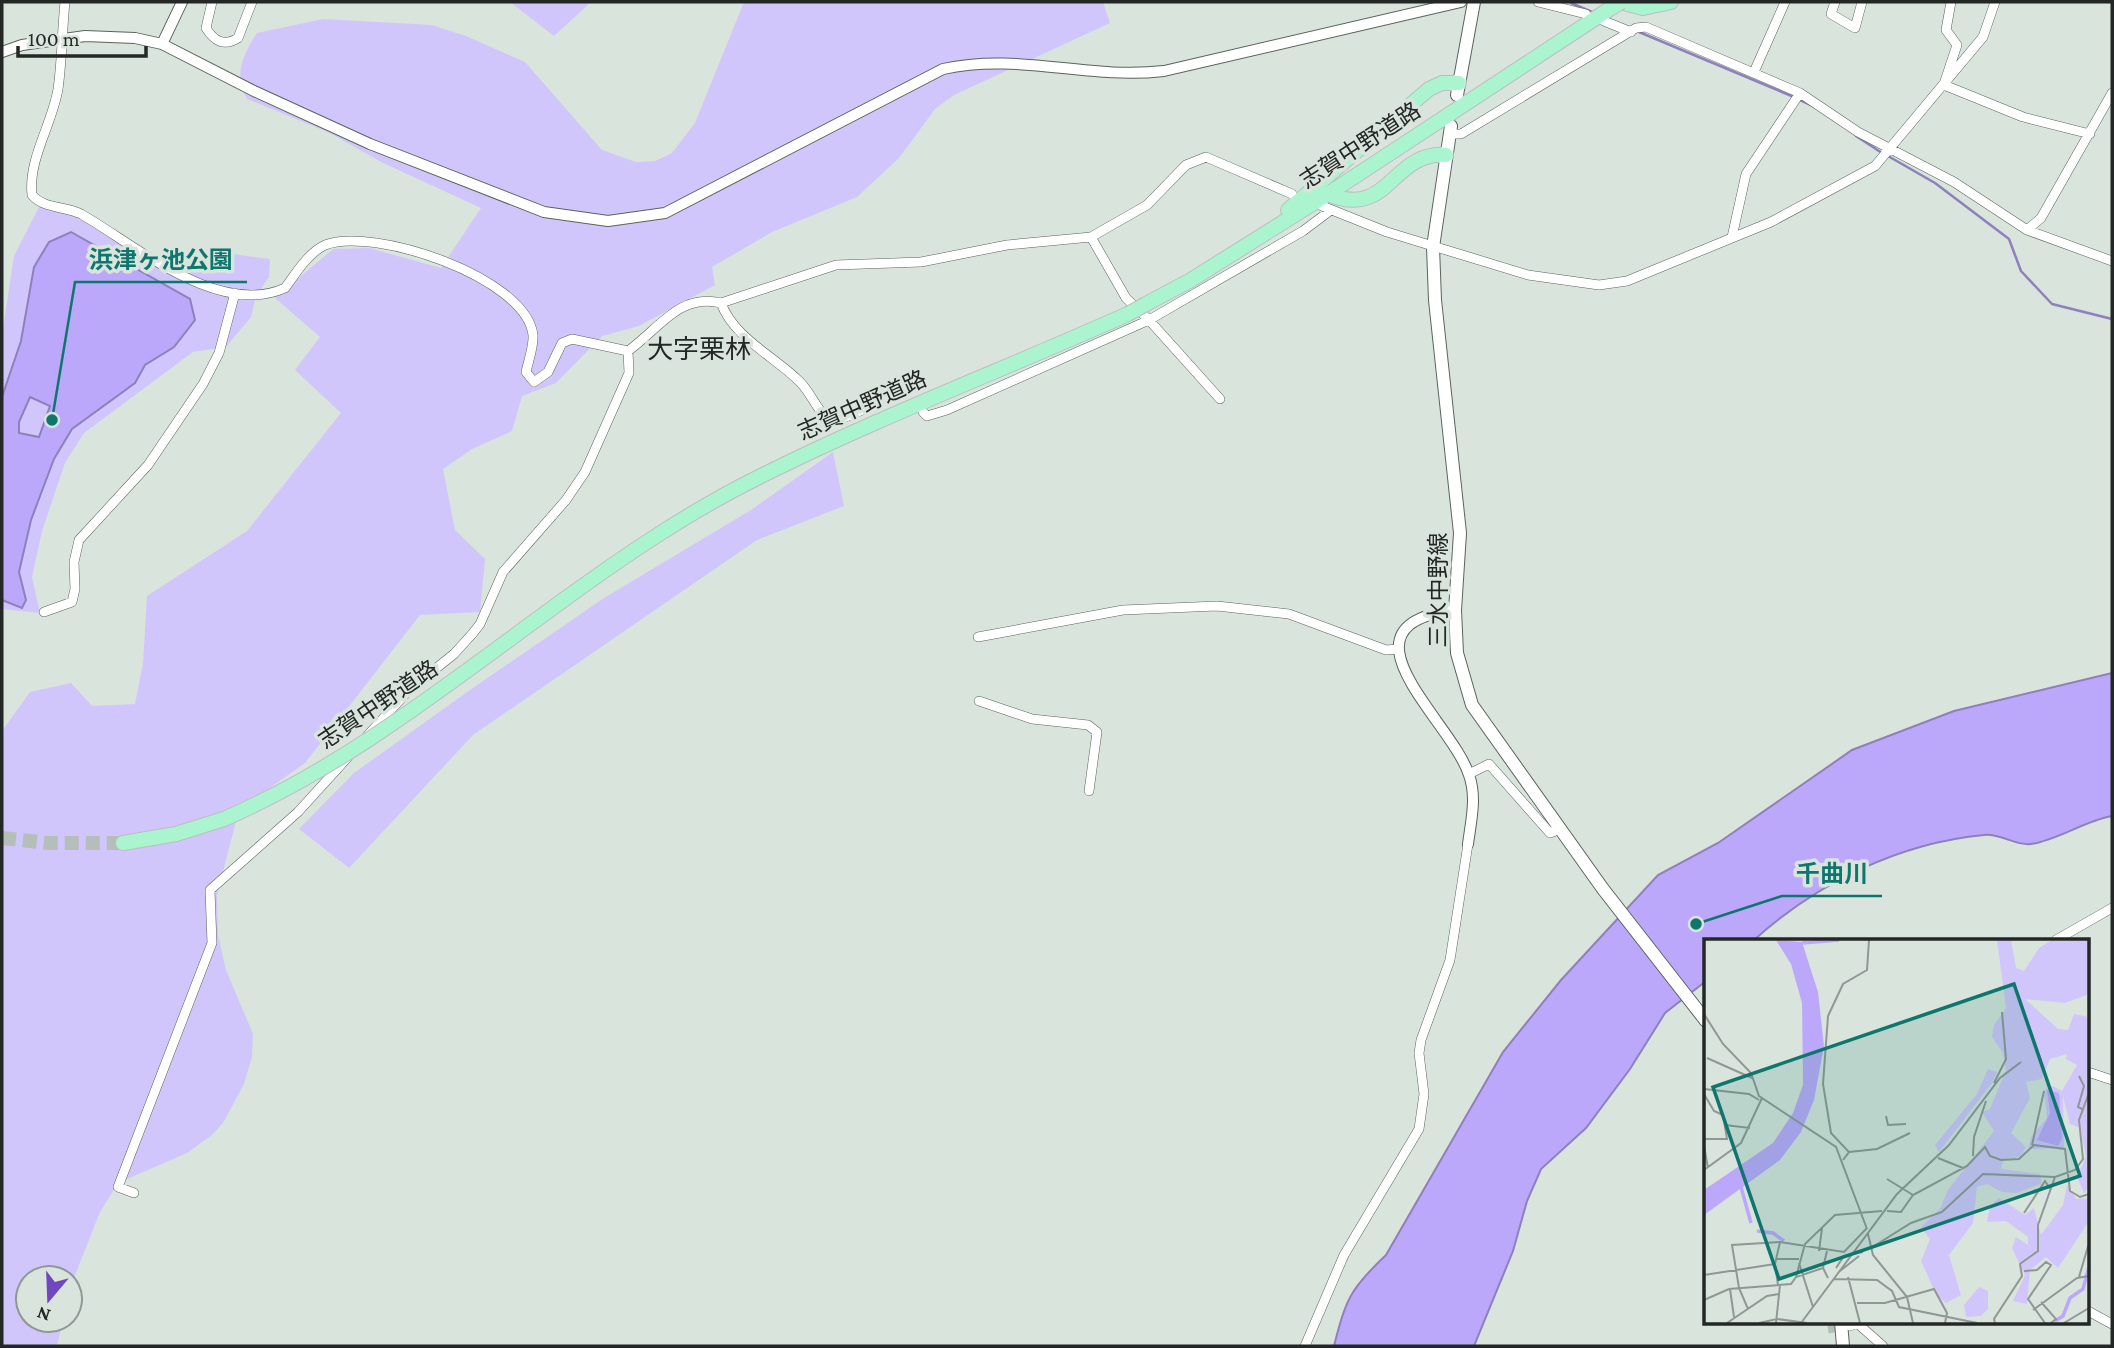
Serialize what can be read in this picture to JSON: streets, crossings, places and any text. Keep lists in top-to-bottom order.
{
  "streets": {
    "main road": ["志賀中野道路", "三水中野線"]
  },
  "districts": ["大字栗林"],
  "places": ["浜津ヶ池公園", "千曲川"],
  "scale_bar": "100 m",
  "north": "bottom"
}
